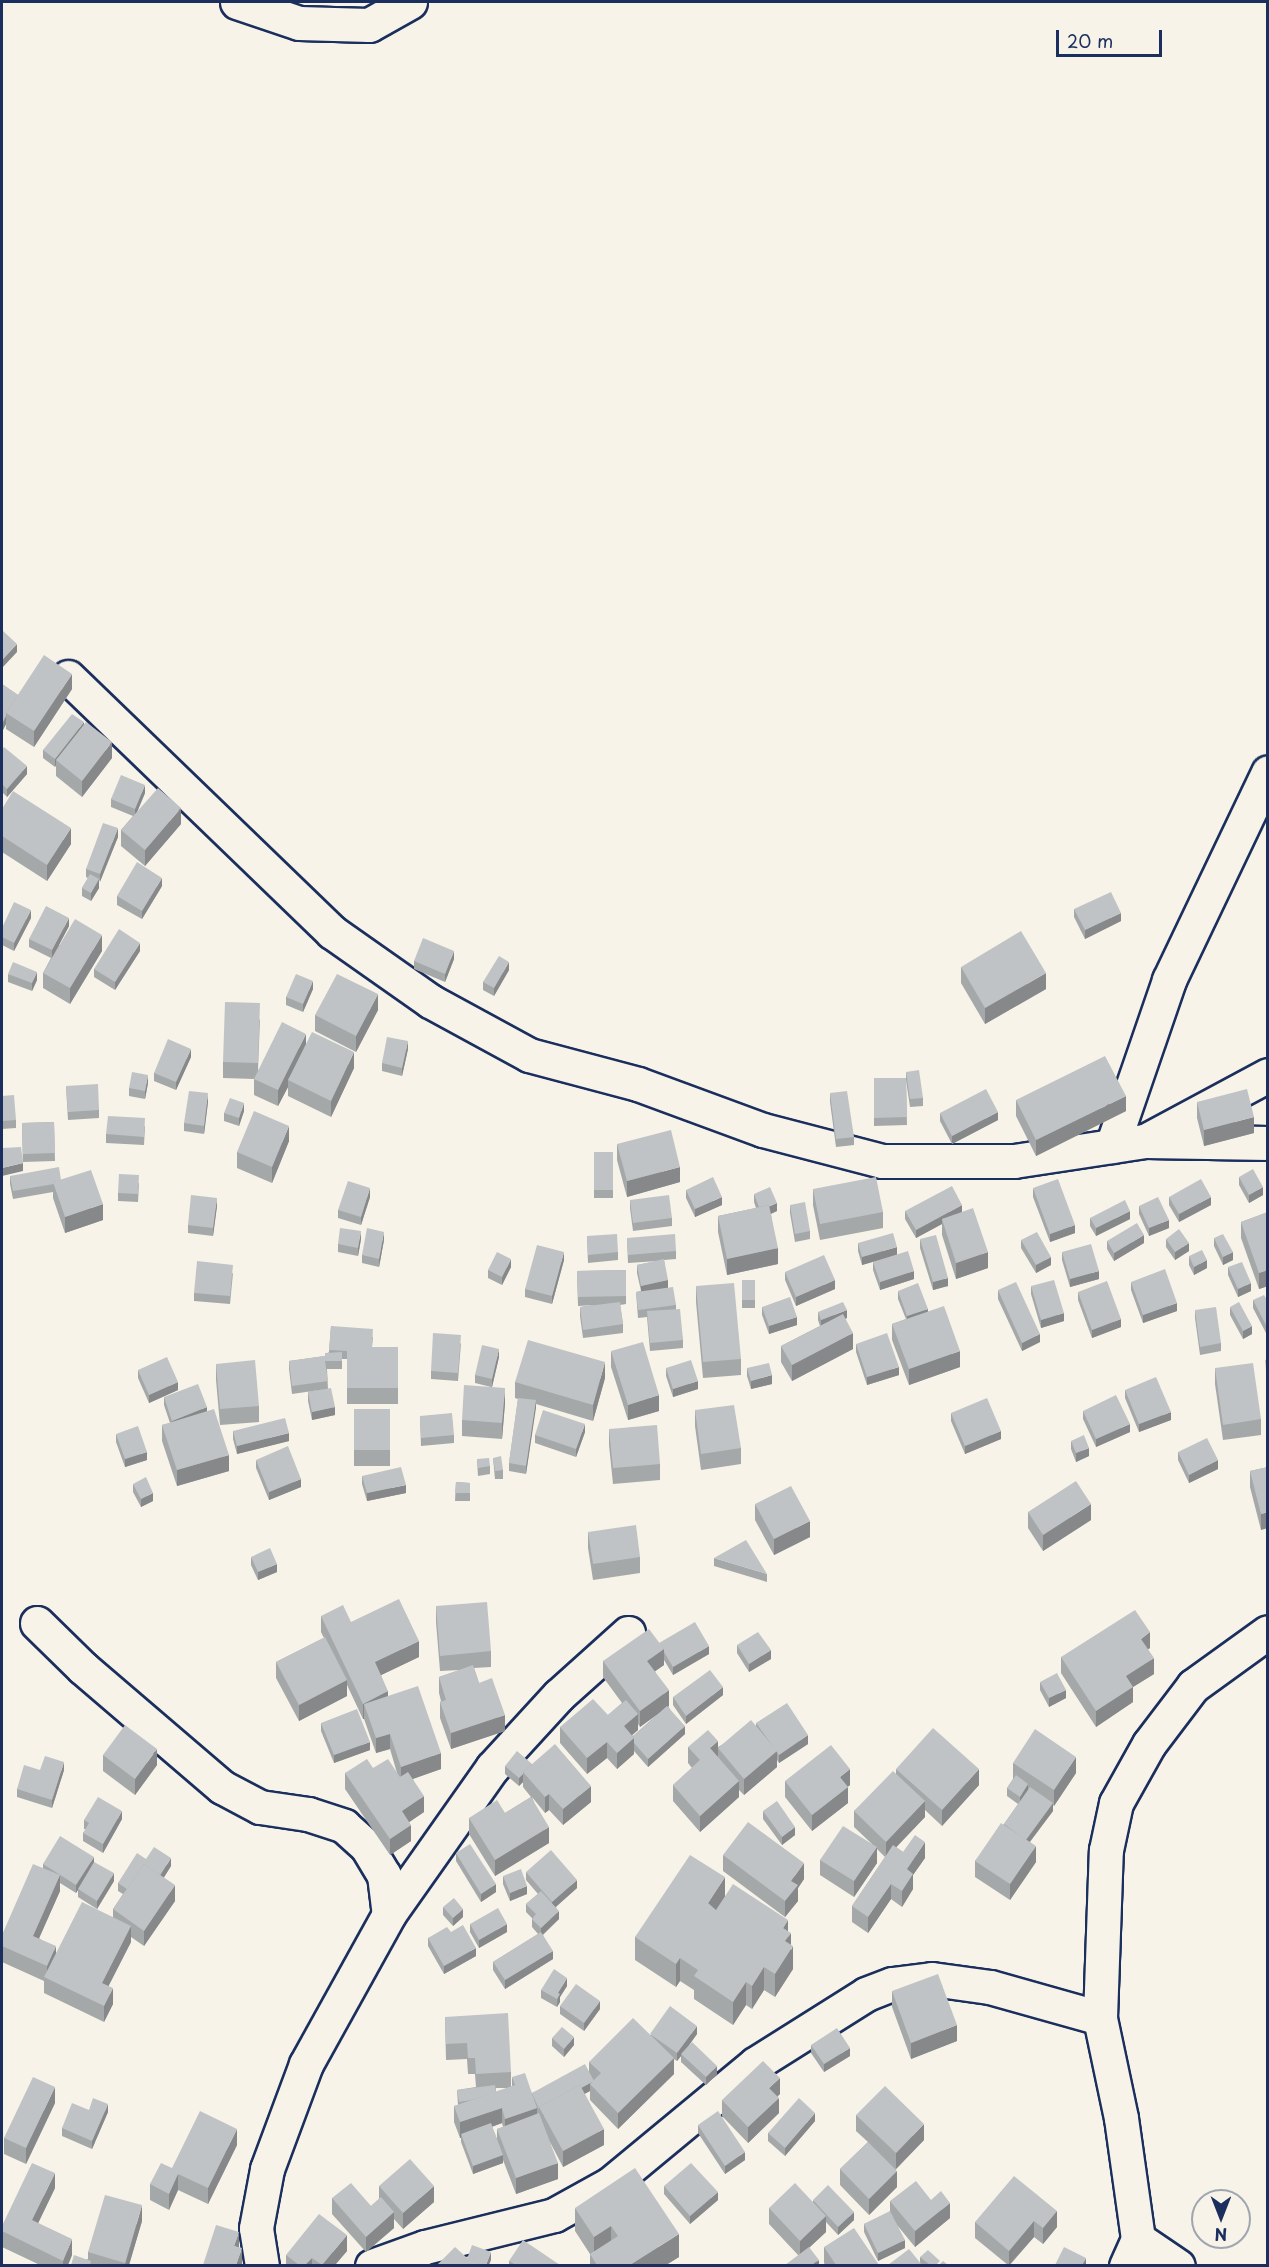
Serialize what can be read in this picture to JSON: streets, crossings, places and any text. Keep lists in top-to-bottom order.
{
  "scale_bar": "20 m",
  "north": "bottom"
}
